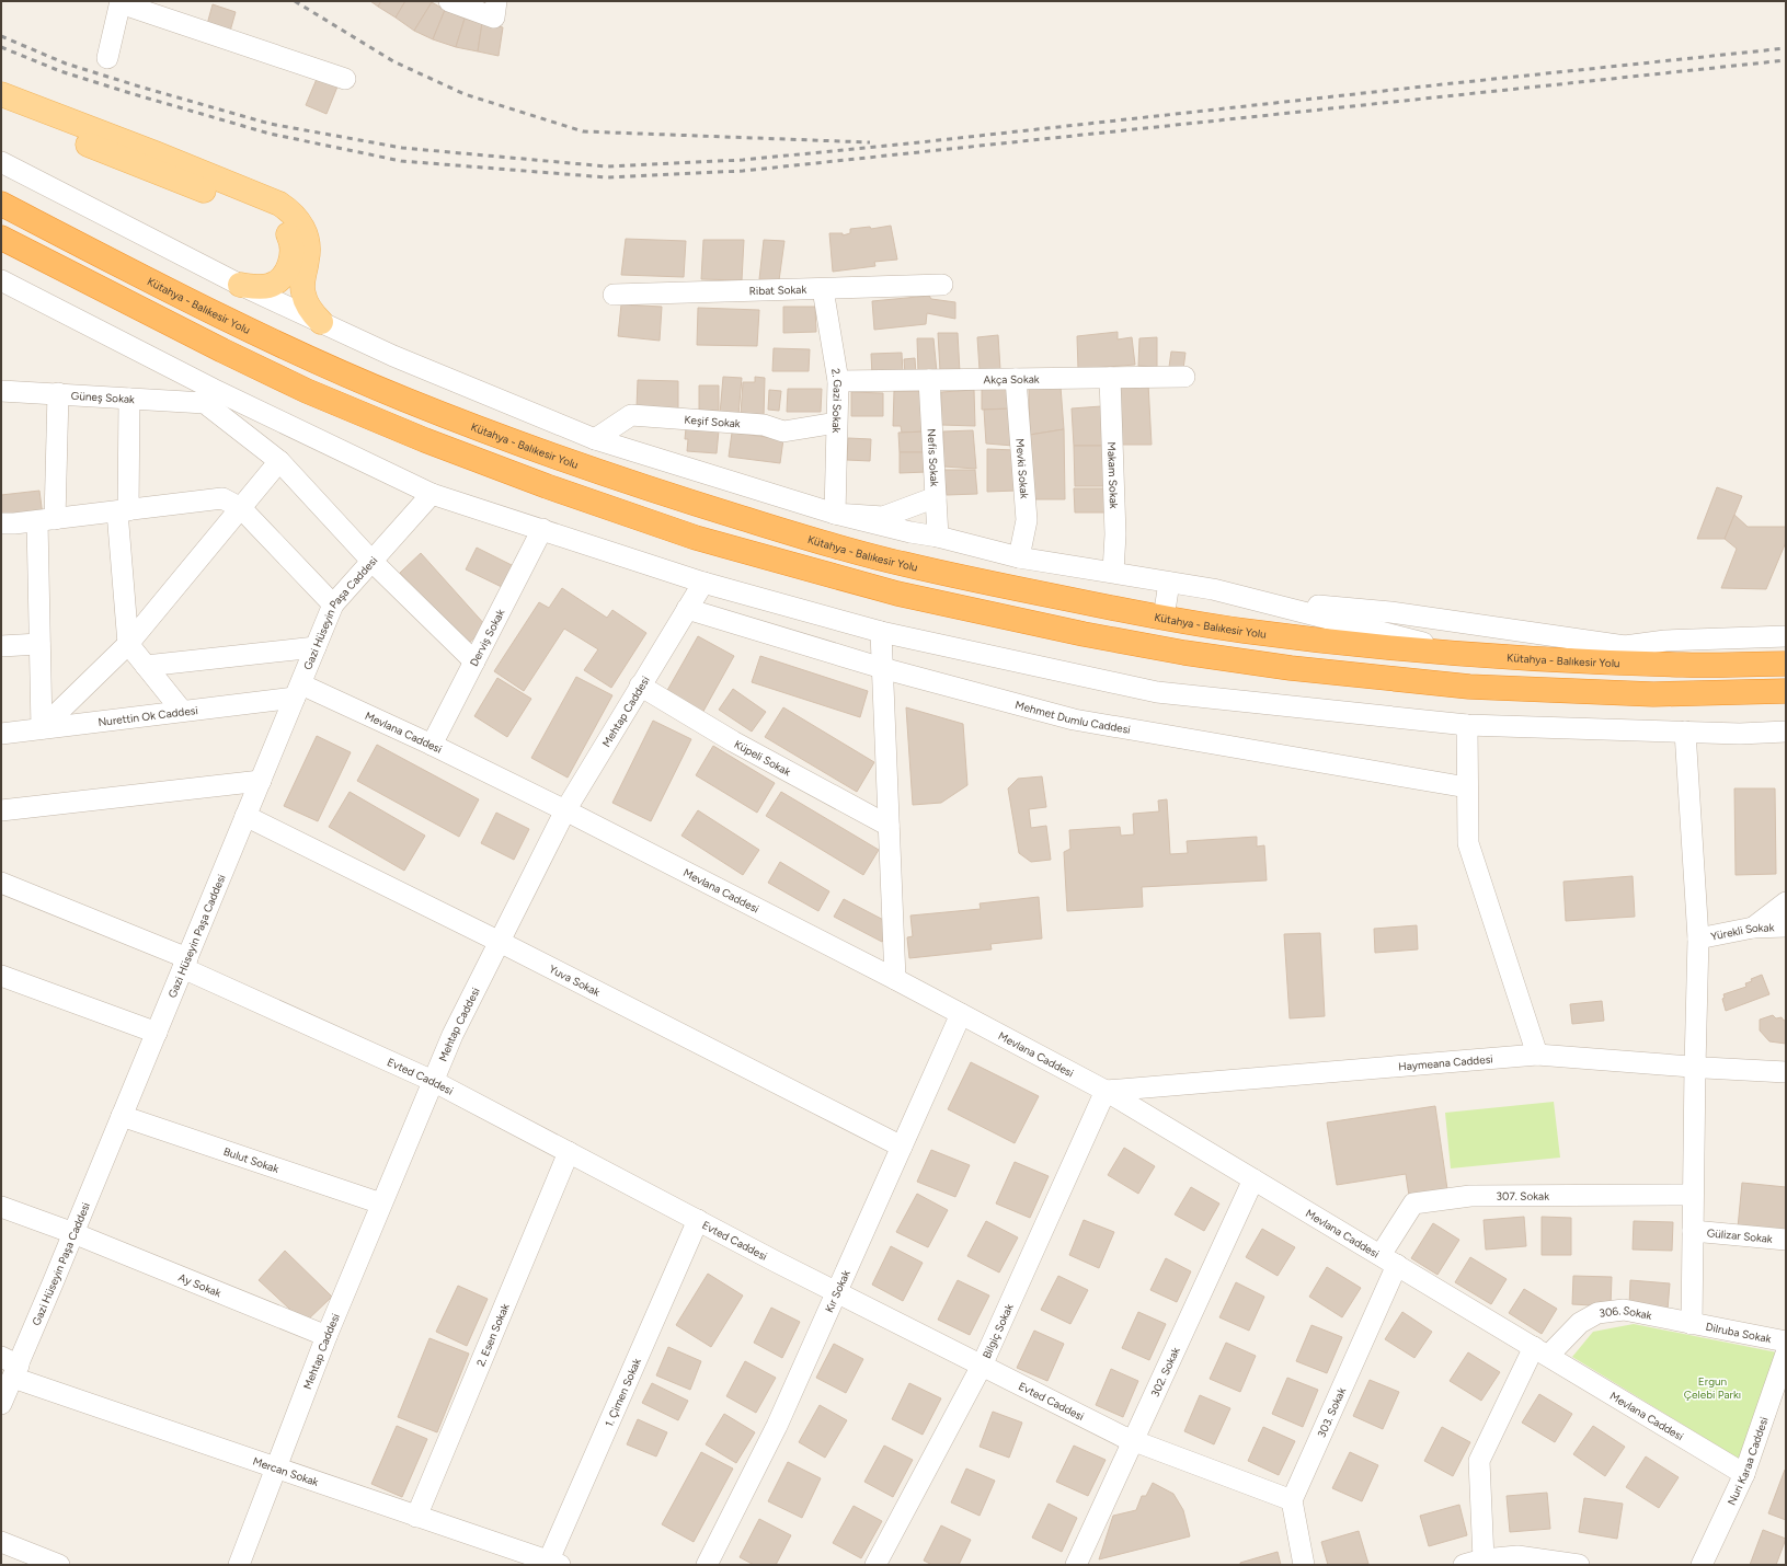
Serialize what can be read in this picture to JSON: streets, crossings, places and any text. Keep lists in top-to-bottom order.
{
  "streets": {
    "highway": ["Kütahya - Balıkesir Yolu"],
    "street": [
      "Ribat Sokak",
      "Akça Sokak",
      "Güneş Sokak",
      "2. Gazi Sokak",
      "Keşif Sokak",
      "Nefis Sokak",
      "Mevki Sokak",
      "Makam Sokak",
      "Gazi Hüseyin Paşa Caddesi",
      "Derviş Sokak",
      "Mehtap Caddesi",
      "Nurettin Ok Caddesi",
      "Mehmet Dumlu Caddesi",
      "Mevlana Caddesi",
      "Küpeli Sokak",
      "Yürekli Sokak",
      "Yuva Sokak",
      "Haymeana Caddesi",
      "Evted Caddesi",
      "Bulut Sokak",
      "307. Sokak",
      "Gülizar Sokak",
      "Ay Sokak",
      "Kır Sokak",
      "306. Sokak",
      "Bilgiç Sokak",
      "Dilruba Sokak",
      "2. Esen Sokak",
      "302. Sokak",
      "1. Çimen Sokak",
      "303. Sokak",
      "Nuri Karaa Caddesi",
      "Mercan Sokak"
    ]
  },
  "crossings": [
    ["Ribat Sokak", "2. Gazi Sokak"],
    ["Akça Sokak", "2. Gazi Sokak"],
    ["Akça Sokak", "Nefis Sokak"],
    ["Akça Sokak", "Mevki Sokak"],
    ["Akça Sokak", "Makam Sokak"],
    ["2. Gazi Sokak", "Keşif Sokak"],
    ["Gazi Hüseyin Paşa Caddesi", "Nurettin Ok Caddesi"],
    ["Gazi Hüseyin Paşa Caddesi", "Mevlana Caddesi"],
    ["Gazi Hüseyin Paşa Caddesi", "Yuva Sokak"],
    ["Gazi Hüseyin Paşa Caddesi", "Evted Caddesi"],
    ["Gazi Hüseyin Paşa Caddesi", "Bulut Sokak"],
    ["Gazi Hüseyin Paşa Caddesi", "Ay Sokak"],
    ["Gazi Hüseyin Paşa Caddesi", "Mercan Sokak"],
    ["Derviş Sokak", "Mevlana Caddesi"],
    ["Mehtap Caddesi", "Mehmet Dumlu Caddesi"],
    ["Mehtap Caddesi", "Mevlana Caddesi"],
    ["Mehtap Caddesi", "Küpeli Sokak"],
    ["Mehtap Caddesi", "Yuva Sokak"],
    ["Mehtap Caddesi", "Evted Caddesi"],
    ["Mehtap Caddesi", "Bulut Sokak"],
    ["Mehtap Caddesi", "Ay Sokak"],
    ["Mehtap Caddesi", "Mercan Sokak"],
    ["Nurettin Ok Caddesi", "Mevlana Caddesi"],
    ["Mevlana Caddesi", "Haymeana Caddesi"],
    ["Mevlana Caddesi", "307. Sokak"],
    ["Mevlana Caddesi", "Kır Sokak"],
    ["Mevlana Caddesi", "306. Sokak"],
    ["Mevlana Caddesi", "Bilgiç Sokak"],
    ["Mevlana Caddesi", "302. Sokak"],
    ["Mevlana Caddesi", "303. Sokak"],
    ["Mevlana Caddesi", "Nuri Karaa Caddesi"],
    ["Yuva Sokak", "Kır Sokak"],
    ["Haymeana Caddesi", "Bilgiç Sokak"],
    ["Evted Caddesi", "Kır Sokak"],
    ["Evted Caddesi", "Bilgiç Sokak"],
    ["Evted Caddesi", "2. Esen Sokak"],
    ["Evted Caddesi", "302. Sokak"],
    ["Evted Caddesi", "1. Çimen Sokak"],
    ["Evted Caddesi", "303. Sokak"],
    ["307. Sokak", "303. Sokak"],
    ["306. Sokak", "Dilruba Sokak"],
    ["2. Esen Sokak", "Mercan Sokak"],
    ["1. Çimen Sokak", "Mercan Sokak"]
  ],
  "parks": ["Ergun Çelebi Parkı"]
}
